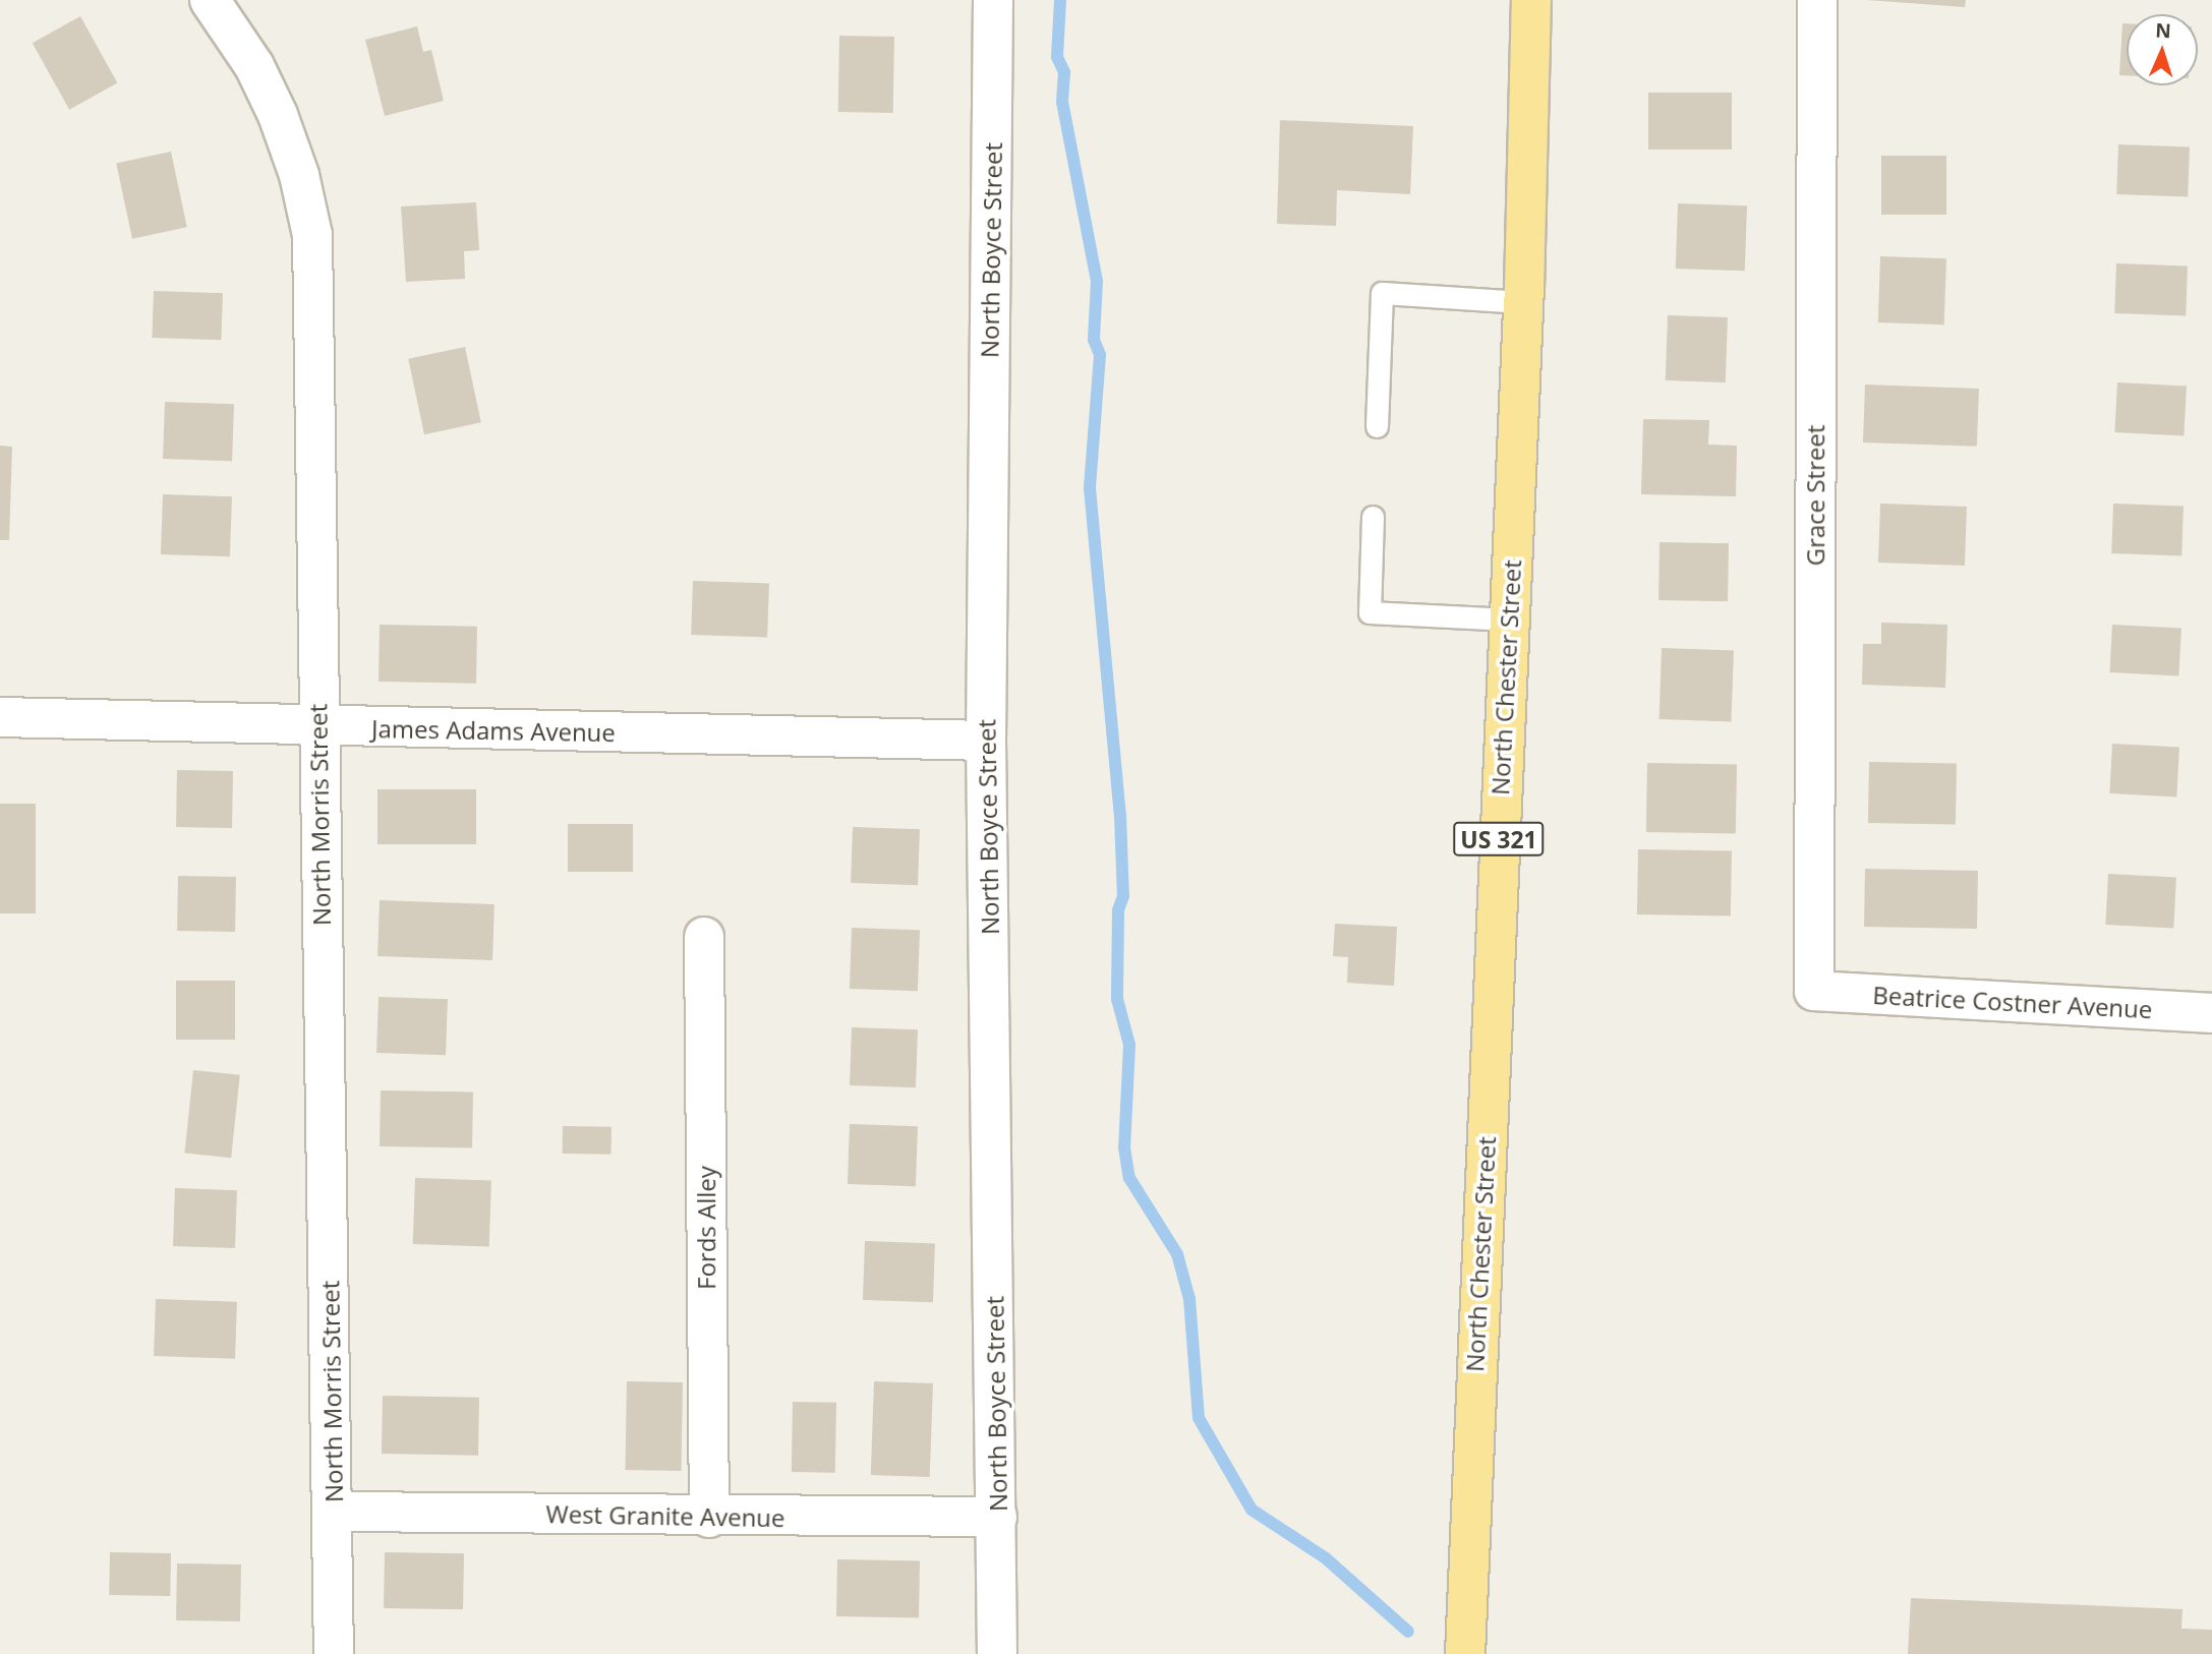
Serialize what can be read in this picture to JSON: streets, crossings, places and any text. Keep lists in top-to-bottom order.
{
  "streets": {
    "main road": ["North Chester Street", "US 321"],
    "street": [
      "North Boyce Street",
      "Grace Street",
      "James Adams Avenue",
      "North Morris Street",
      "Beatrice Costner Avenue",
      "Fords Alley",
      "West Granite Avenue"
    ]
  },
  "crossings": [
    ["North Boyce Street", "James Adams Avenue"],
    ["North Boyce Street", "West Granite Avenue"],
    ["Grace Street", "Beatrice Costner Avenue"],
    ["James Adams Avenue", "North Morris Street"],
    ["North Morris Street", "West Granite Avenue"],
    ["Fords Alley", "West Granite Avenue"]
  ],
  "north": "top"
}
